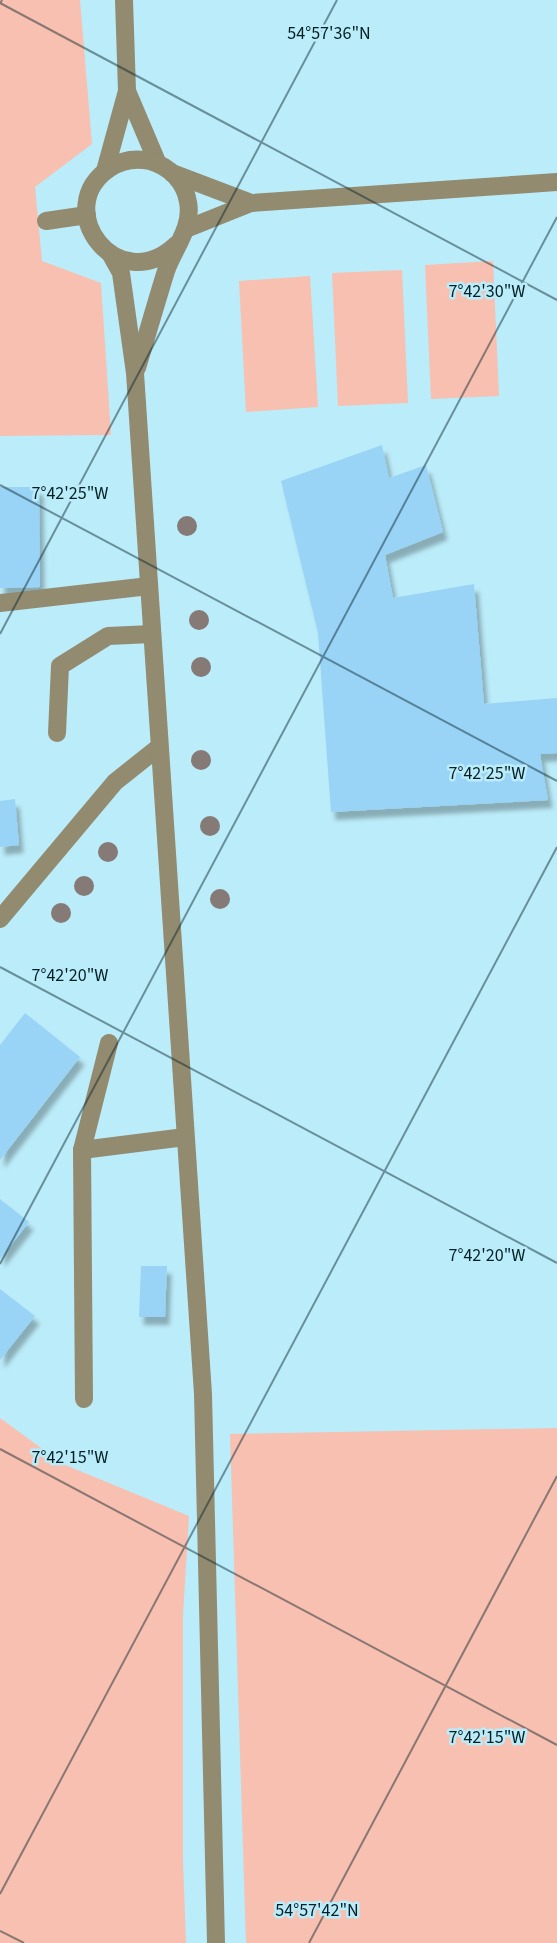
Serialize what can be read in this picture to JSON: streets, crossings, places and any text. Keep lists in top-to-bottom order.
{
  "coordinates": [
    "54°57'36\"N",
    "7°42'30\"W",
    "7°42'25\"W",
    "7°42'20\"W",
    "7°42'15\"W",
    "54°57'42\"N"
  ]
}
